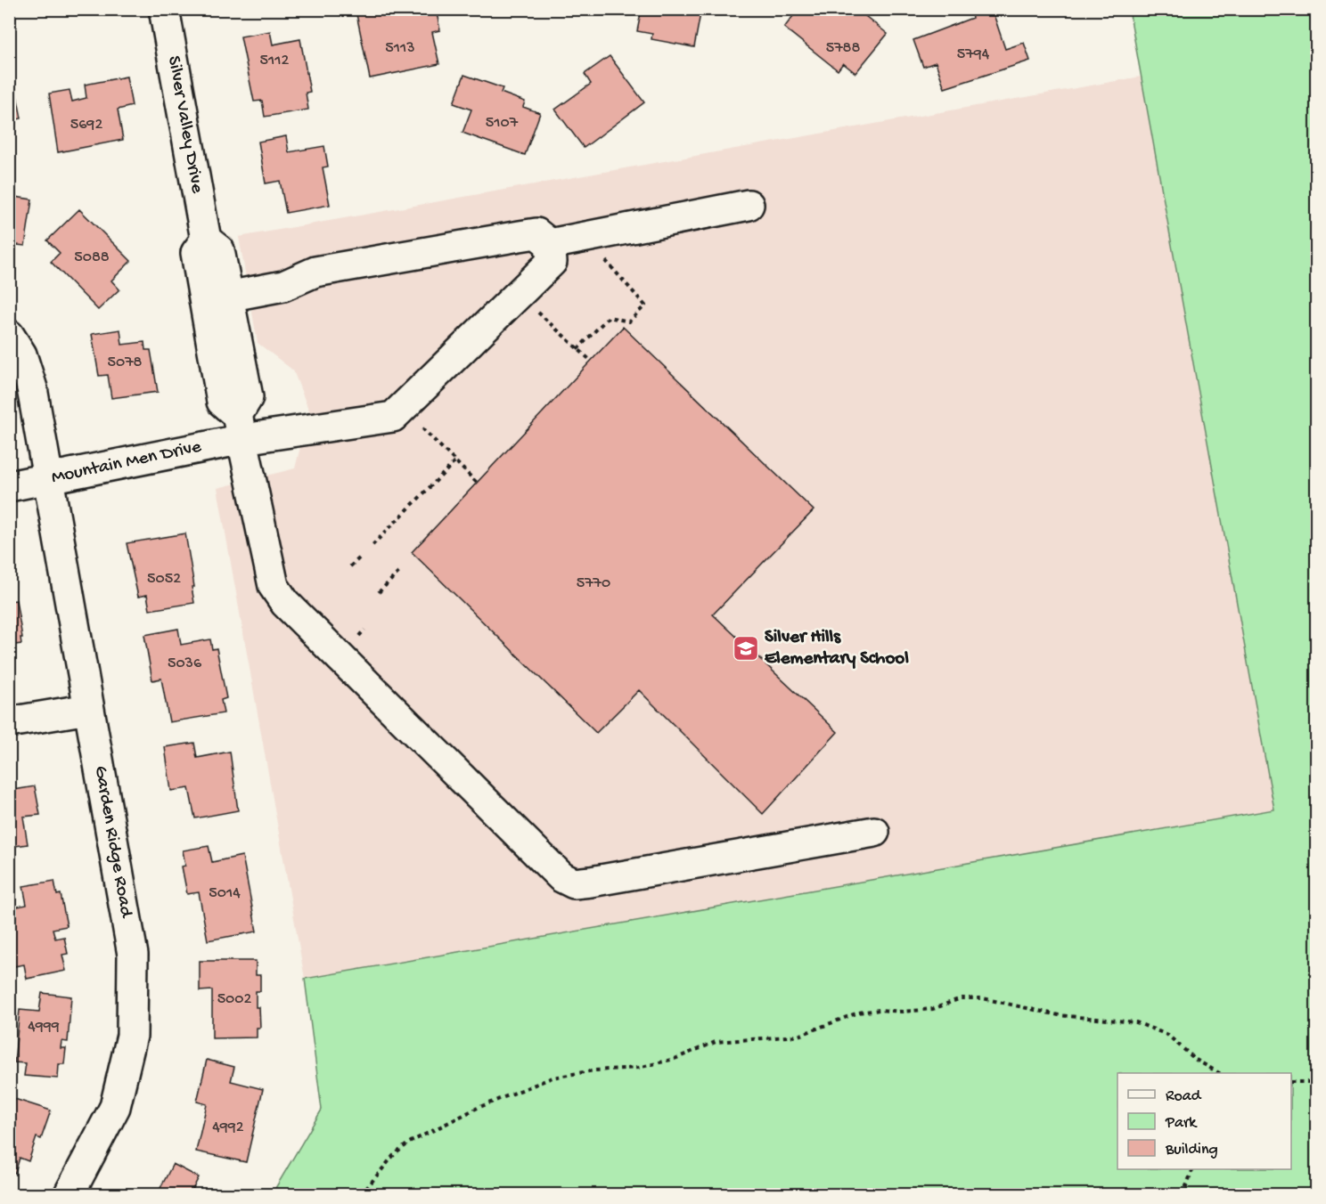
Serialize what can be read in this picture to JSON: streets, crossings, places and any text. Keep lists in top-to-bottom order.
{
  "streets": {
    "street": ["Silver Valley Drive", "Mountain Men Drive", "Garden Ridge Road"]
  },
  "crossings": [
    ["Silver Valley Drive", "Mountain Men Drive"],
    ["Mountain Men Drive", "Garden Ridge Road"]
  ],
  "places": {
    "school or university": ["Silver Hills Elementary School"]
  },
  "house_numbers": [
    "5113",
    "5788",
    "5794",
    "5112",
    "5107",
    "5692",
    "5088",
    "5078",
    "5052",
    "5770",
    "5036",
    "5014",
    "5002",
    "4999",
    "4992"
  ],
  "legend": ["Road", "Park", "Building"]
}
